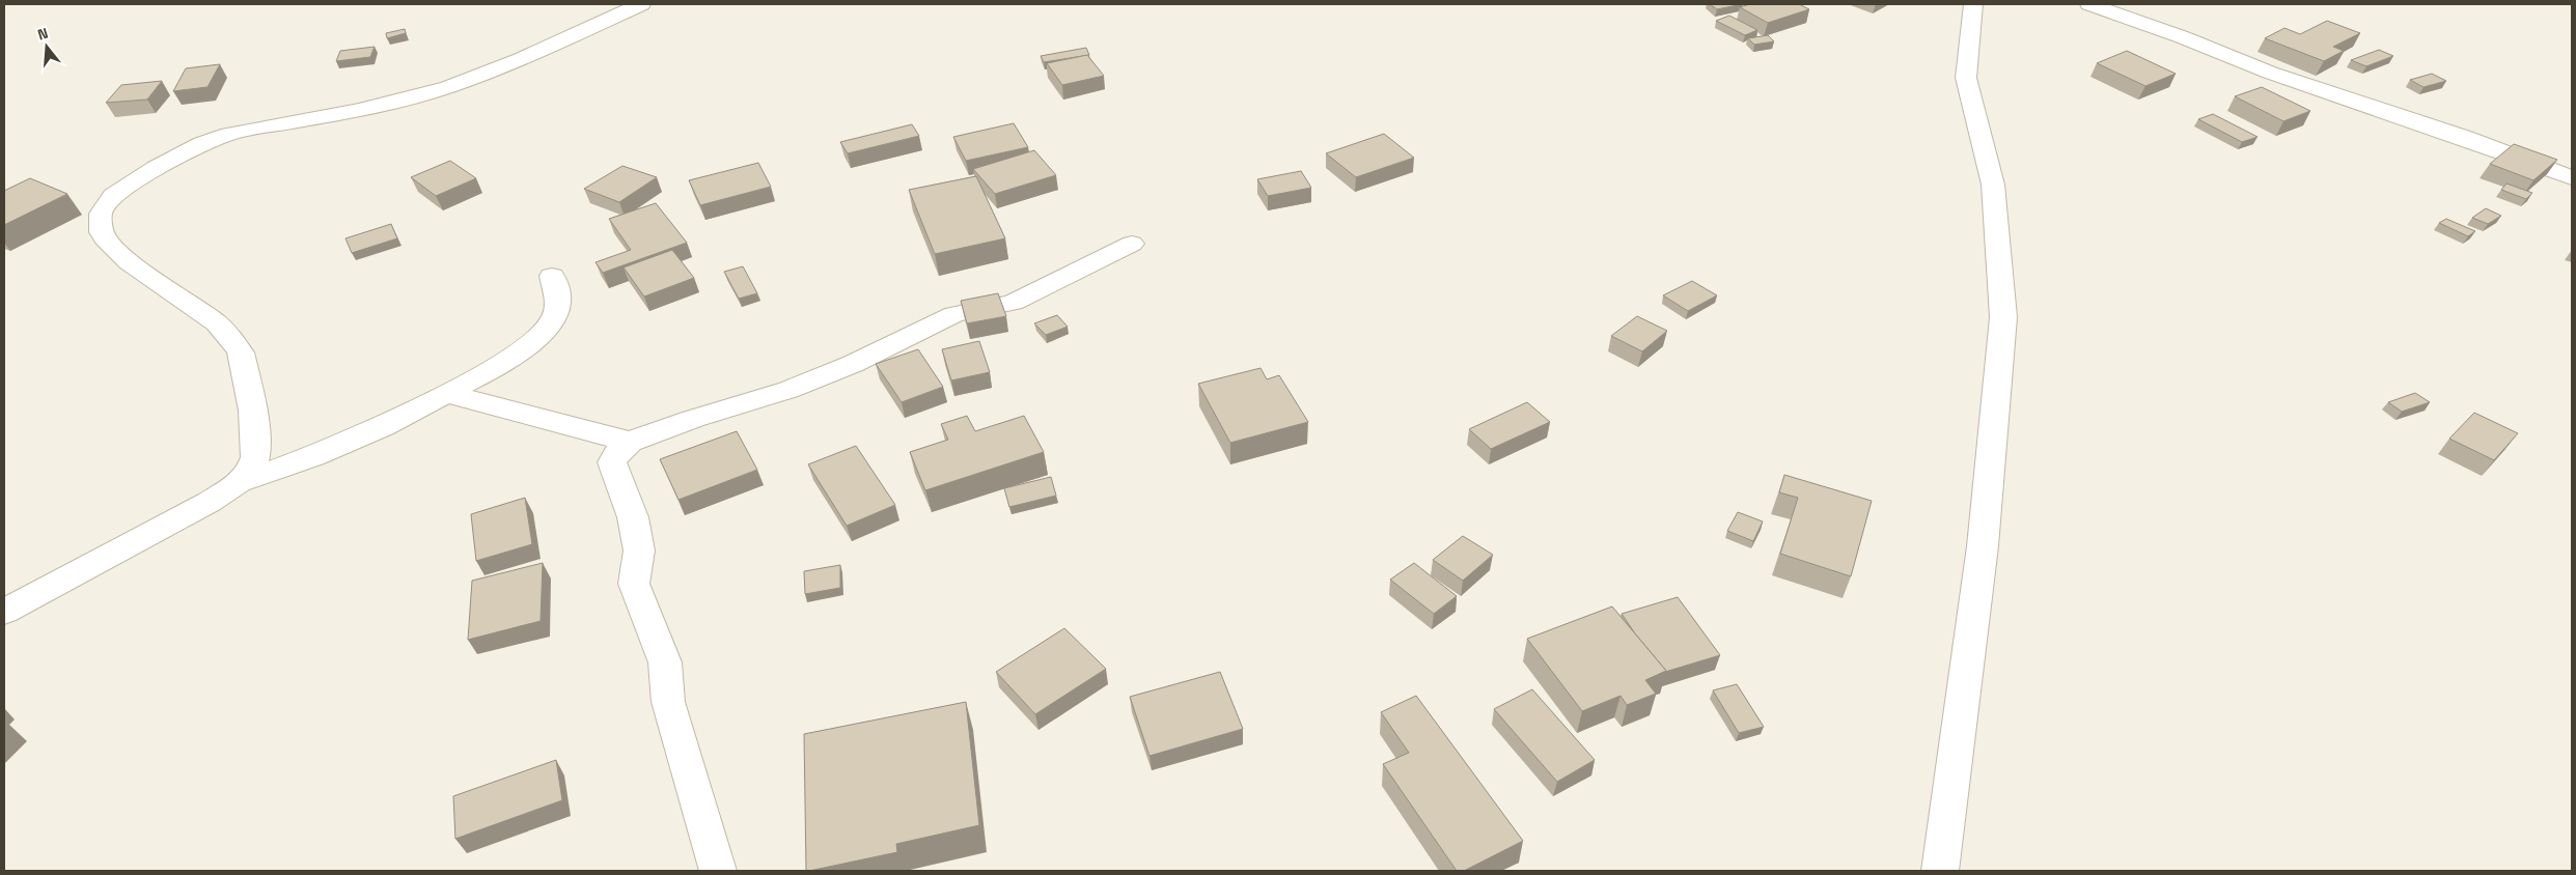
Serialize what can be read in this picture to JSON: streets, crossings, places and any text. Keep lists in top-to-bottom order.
{
  "north": "top"
}
